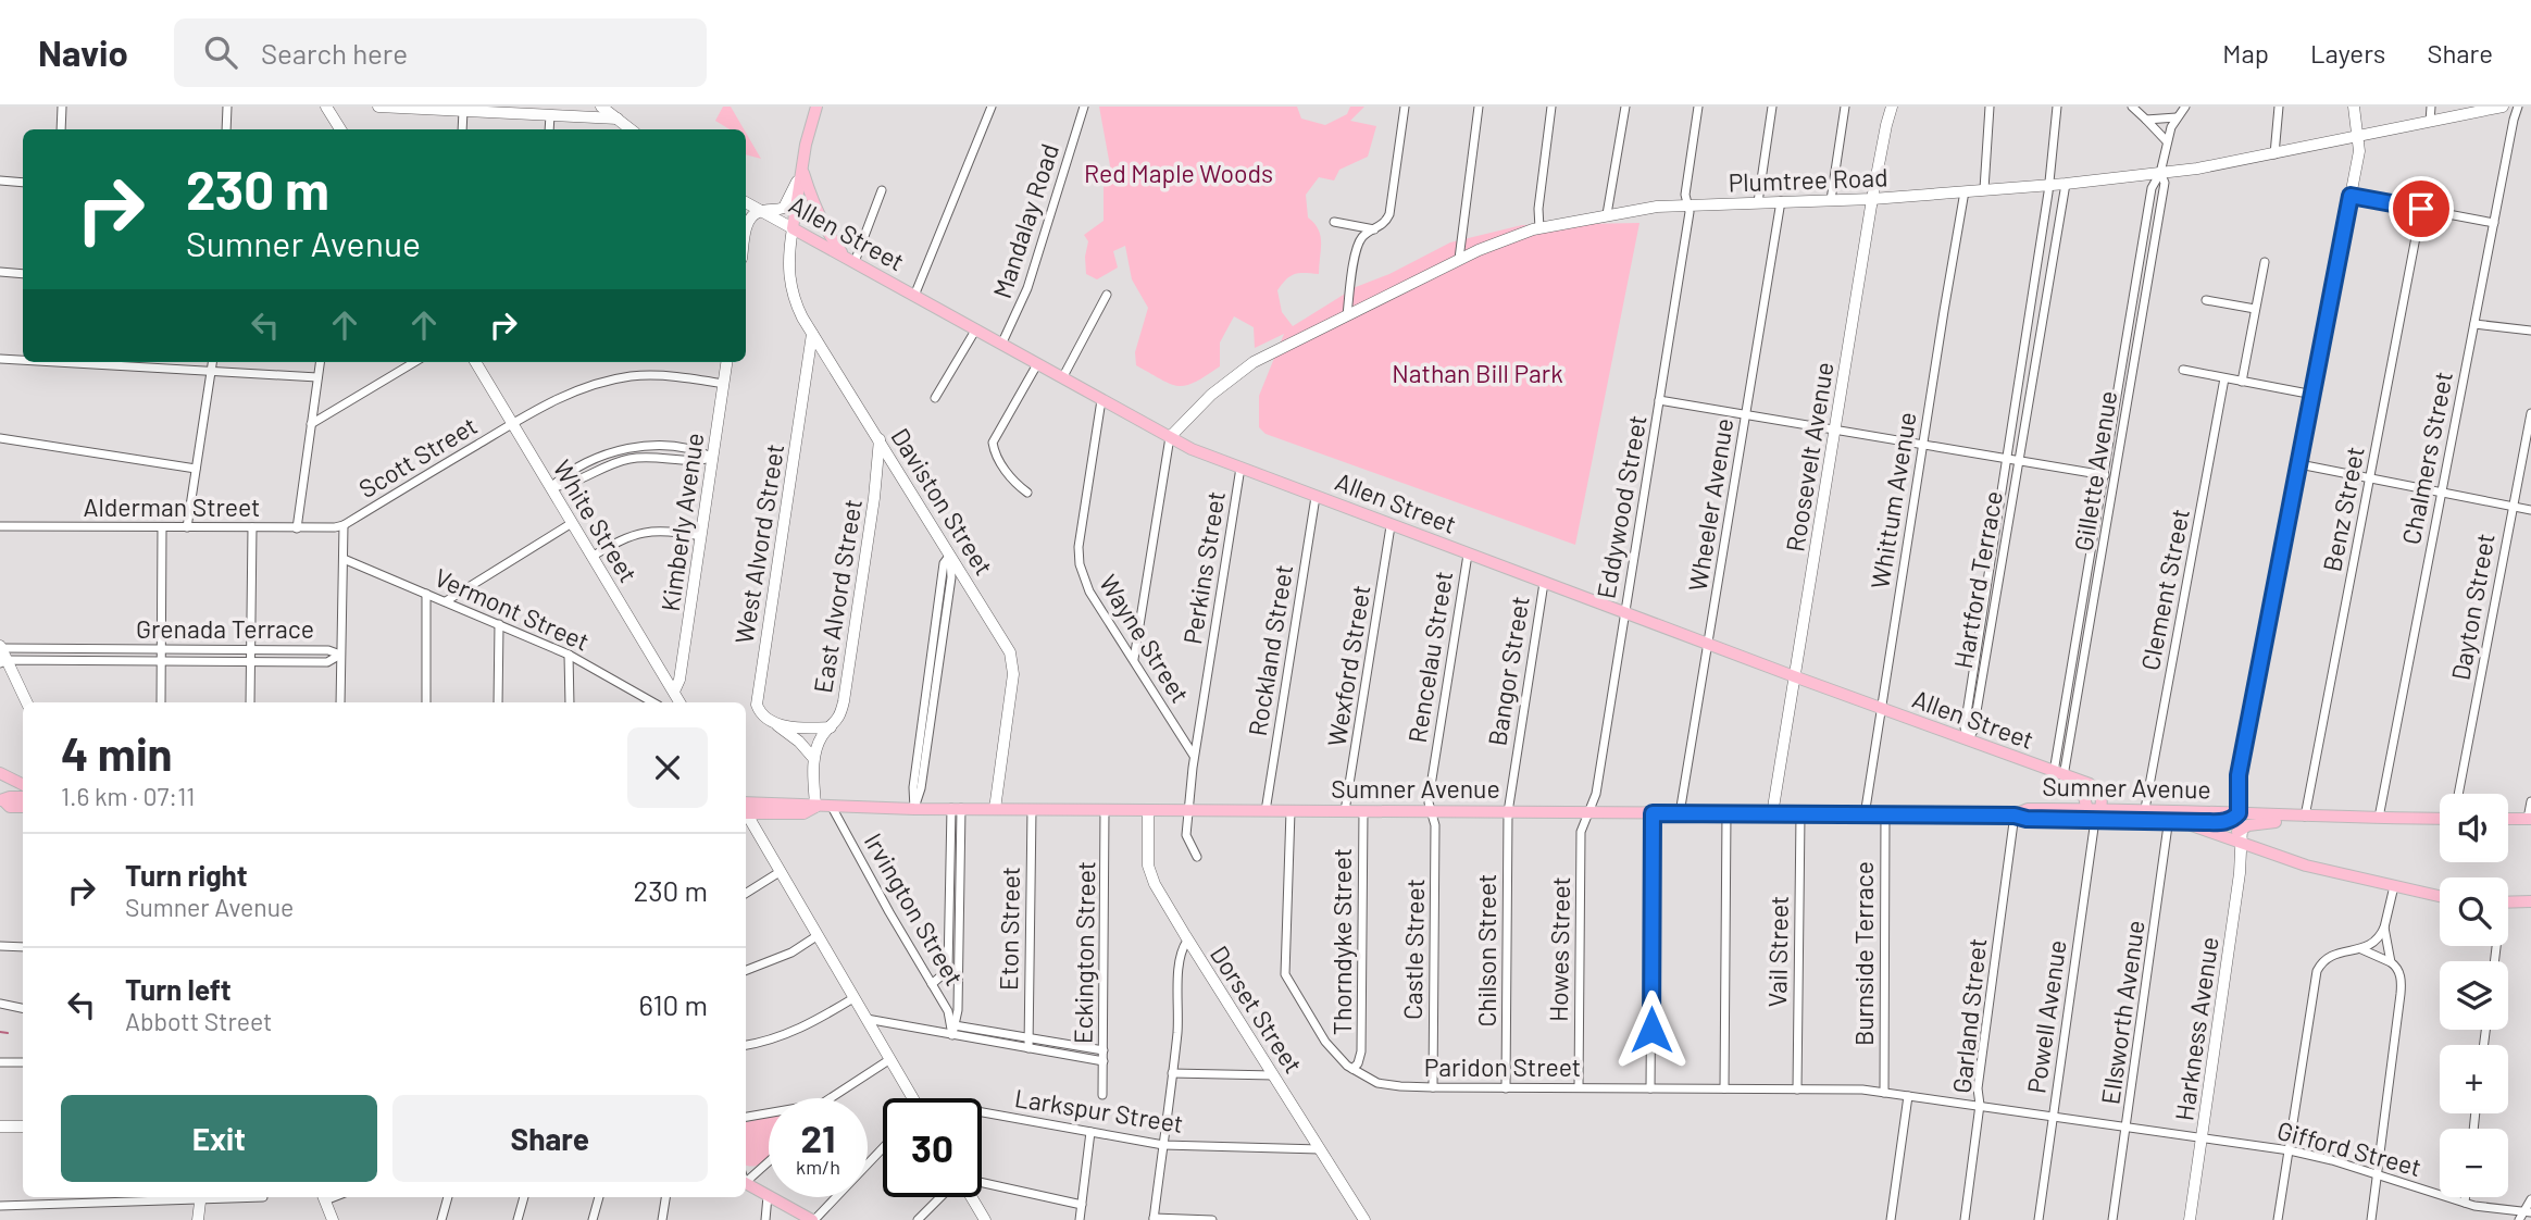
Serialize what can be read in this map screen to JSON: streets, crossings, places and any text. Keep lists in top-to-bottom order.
{
  "streets": {
    "main road": ["Allen Street", "Sumner Avenue"],
    "street": [
      "Plumtree Road",
      "Mandalay Road",
      "Scott Street",
      "Roosevelt Avenue",
      "Chalmers Street",
      "Gillette Avenue",
      "Whittum Avenue",
      "Daviston Street",
      "Wheeler Avenue",
      "Alderman Street",
      "Eddywood Street",
      "Benz Street",
      "White Street",
      "Kimberly Avenue",
      "West Alvord Street",
      "Perkins Street",
      "Hartford Terrace",
      "Clement Street",
      "East Alvord Street",
      "Dayton Street",
      "Vermont Street",
      "Grenada Terrace",
      "Wayne Street",
      "Rockland Street",
      "Rencelau Street",
      "Wexford Street",
      "Bangor Street",
      "Irvington Street",
      "Eton Street",
      "Thorndyke Street",
      "Castle Street",
      "Howes Street",
      "Chilson Street",
      "Vail Street",
      "Eckington Street",
      "Burnside Terrace",
      "Dorset Street",
      "Ellsworth Avenue",
      "Garland Street",
      "Powell Avenue",
      "Harkness Avenue",
      "Paridon Street",
      "Larkspur Street",
      "Gifford Street"
    ]
  },
  "crossings": [
    ["Plumtree Road", "Allen Street"],
    ["Plumtree Road", "Roosevelt Avenue"],
    ["Plumtree Road", "Gillette Avenue"],
    ["Plumtree Road", "Whittum Avenue"],
    ["Plumtree Road", "Wheeler Avenue"],
    ["Plumtree Road", "Eddywood Street"],
    ["Plumtree Road", "Hartford Terrace"],
    ["Plumtree Road", "Harkness Avenue"],
    ["Mandalay Road", "Allen Street"],
    ["Allen Street", "Roosevelt Avenue"],
    ["Allen Street", "Gillette Avenue"],
    ["Allen Street", "Whittum Avenue"],
    ["Allen Street", "Daviston Street"],
    ["Allen Street", "Wheeler Avenue"],
    ["Allen Street", "Eddywood Street"],
    ["Allen Street", "Perkins Street"],
    ["Allen Street", "Hartford Terrace"],
    ["Allen Street", "Wayne Street"],
    ["Allen Street", "Rockland Street"],
    ["Allen Street", "Rencelau Street"],
    ["Allen Street", "Wexford Street"],
    ["Allen Street", "Bangor Street"],
    ["Allen Street", "Sumner Avenue"],
    ["Allen Street", "Powell Avenue"],
    ["Scott Street", "Alderman Street"],
    ["Scott Street", "White Street"],
    ["Scott Street", "Kimberly Avenue"],
    ["Roosevelt Avenue", "Sumner Avenue"],
    ["Chalmers Street", "Sumner Avenue"],
    ["Whittum Avenue", "Sumner Avenue"],
    ["Daviston Street", "West Alvord Street"],
    ["Daviston Street", "East Alvord Street"],
    ["Daviston Street", "Sumner Avenue"],
    ["Wheeler Avenue", "Sumner Avenue"],
    ["Eddywood Street", "Sumner Avenue"],
    ["Eddywood Street", "Howes Street"],
    ["Benz Street", "Sumner Avenue"],
    ["White Street", "Kimberly Avenue"],
    ["West Alvord Street", "East Alvord Street"],
    ["Perkins Street", "Wayne Street"],
    ["Perkins Street", "Sumner Avenue"],
    ["Clement Street", "Sumner Avenue"],
    ["Rockland Street", "Sumner Avenue"],
    ["Rencelau Street", "Sumner Avenue"],
    ["Rencelau Street", "Castle Street"],
    ["Wexford Street", "Sumner Avenue"],
    ["Bangor Street", "Sumner Avenue"],
    ["Bangor Street", "Chilson Street"],
    ["Sumner Avenue", "Irvington Street"],
    ["Sumner Avenue", "Eton Street"],
    ["Sumner Avenue", "Thorndyke Street"],
    ["Sumner Avenue", "Castle Street"],
    ["Sumner Avenue", "Howes Street"],
    ["Sumner Avenue", "Chilson Street"],
    ["Sumner Avenue", "Vail Street"],
    ["Sumner Avenue", "Eckington Street"],
    ["Sumner Avenue", "Burnside Terrace"],
    ["Sumner Avenue", "Dorset Street"],
    ["Sumner Avenue", "Ellsworth Avenue"],
    ["Sumner Avenue", "Garland Street"],
    ["Sumner Avenue", "Powell Avenue"],
    ["Sumner Avenue", "Harkness Avenue"],
    ["Thorndyke Street", "Paridon Street"],
    ["Castle Street", "Paridon Street"],
    ["Howes Street", "Paridon Street"],
    ["Chilson Street", "Paridon Street"],
    ["Vail Street", "Paridon Street"],
    ["Burnside Terrace", "Paridon Street"],
    ["Burnside Terrace", "Gifford Street"],
    ["Dorset Street", "Larkspur Street"],
    ["Ellsworth Avenue", "Gifford Street"],
    ["Garland Street", "Gifford Street"],
    ["Powell Avenue", "Gifford Street"],
    ["Harkness Avenue", "Gifford Street"],
    ["Paridon Street", "Gifford Street"]
  ],
  "parks": ["Red Maple Woods", "Nathan Bill Park"],
  "page": {
    "header": "Navio",
    "search": "Search here",
    "nav": ["Map", "Layers", "Share"],
    "turn": ["230 m", "Sumner Avenue"],
    "heading": ["4 min", "1.6 km · 07:11"],
    "map_buttons": ["+", "−"],
    "list": [
      {
        "name": "Turn right",
        "note": "Sumner Avenue",
        "value": "230 m"
      },
      {
        "name": "Turn left",
        "note": "Abbott Street",
        "value": "610 m"
      }
    ],
    "buttons": ["Exit", "Share"],
    "speed": "21 km/h",
    "limit": "30"
  }
}
